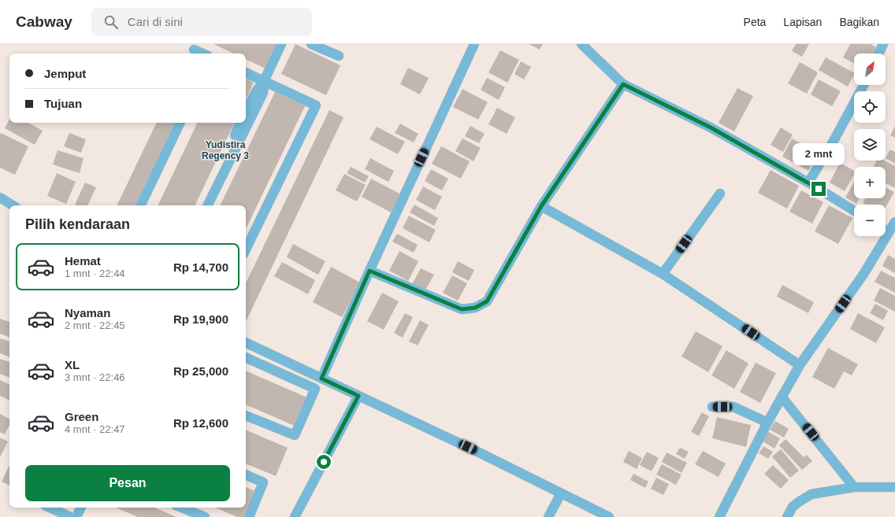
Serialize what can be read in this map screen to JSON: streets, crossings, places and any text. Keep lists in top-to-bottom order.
{
  "districts": ["Yudistira Regency 3"],
  "north": "top right",
  "page": {
    "header": "Cabway",
    "search": "Cari di sini",
    "nav": ["Peta", "Lapisan", "Bagikan"],
    "map_buttons": ["+", "−"],
    "banner": ["Jemput", "Tujuan"],
    "bubble": "2 mnt",
    "heading": "Pilih kendaraan",
    "list": [
      {
        "name": "Hemat",
        "note": "1 mnt · 22:44",
        "value": "Rp 14,700"
      },
      {
        "name": "Nyaman",
        "note": "2 mnt · 22:45",
        "value": "Rp 19,900"
      },
      {
        "name": "XL",
        "note": "3 mnt · 22:46",
        "value": "Rp 25,000"
      },
      {
        "name": "Green",
        "note": "4 mnt · 22:47",
        "value": "Rp 12,600"
      }
    ],
    "buttons": "Pesan"
  }
}
